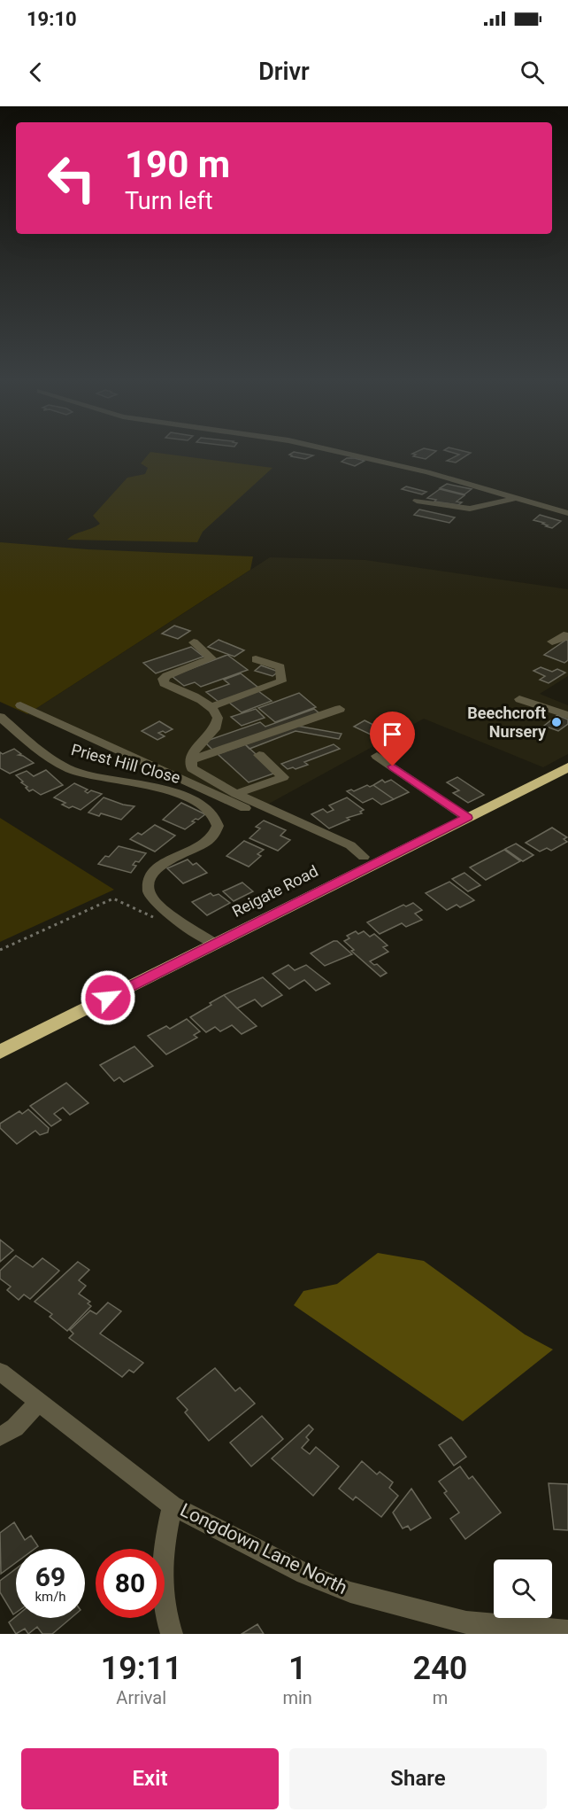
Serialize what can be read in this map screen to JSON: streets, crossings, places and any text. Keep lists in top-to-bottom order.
{
  "streets": {
    "highway": ["Reigate Road"],
    "street": ["Priest Hill Close", "Longdown Lane North"]
  },
  "crossings": [
    ["Priest Hill Close", "Reigate Road"]
  ],
  "places": ["Beechcroft Nursery"],
  "page": {
    "status": "19:10",
    "header": "Drivr",
    "turn": ["190 m", "Turn left"],
    "speed": "69 km/h",
    "limit": "80",
    "eta": [
      "19:11",
      "Arrival",
      "1",
      "min",
      "240",
      "m"
    ],
    "buttons": ["Exit", "Share"]
  }
}
